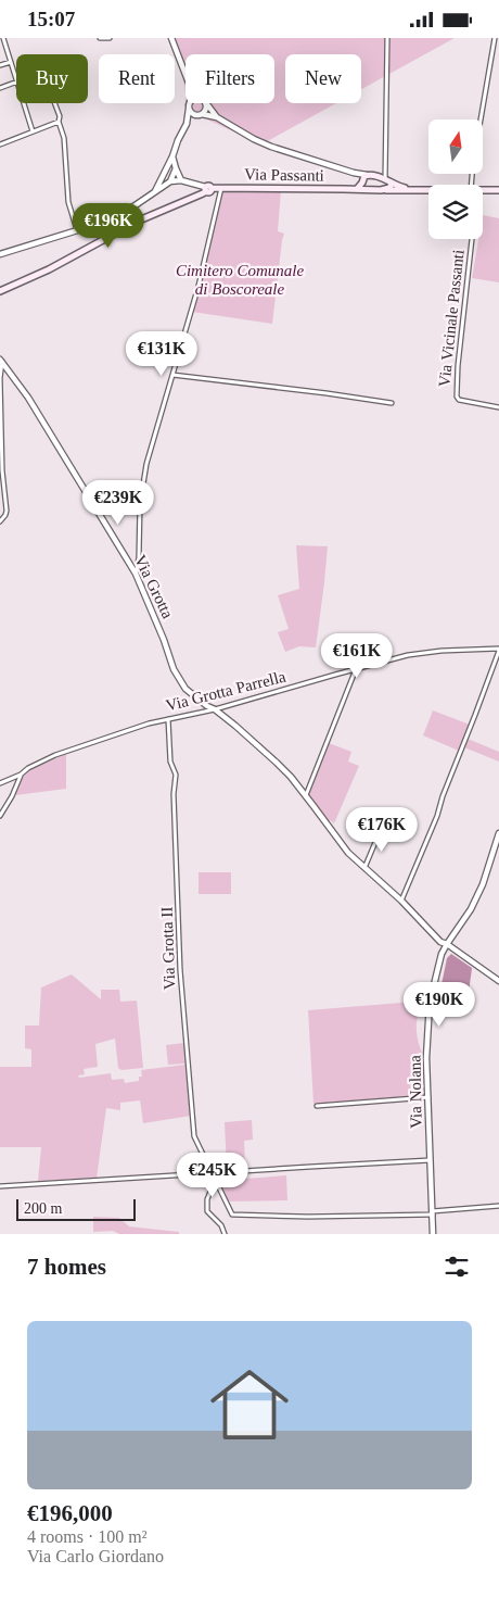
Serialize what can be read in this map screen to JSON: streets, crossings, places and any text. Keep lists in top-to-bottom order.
{
  "streets": {
    "main road": ["Via Passanti"],
    "street": [
      "Via Vicinale Passanti",
      "Via Grotta",
      "Via Grotta Parrella",
      "Via Grotta II",
      "Via Nolana"
    ]
  },
  "crossings": [
    ["Via Grotta", "Via Grotta Parrella"],
    ["Via Grotta", "Via Nolana"],
    ["Via Grotta Parrella", "Via Grotta II"],
    ["Via Grotta II", "Via Nolana"]
  ],
  "parks": ["Cimitero Comunale di Boscoreale"],
  "scale_bar": "200 m",
  "north": "top",
  "page": {
    "status": "15:07",
    "chip": [
      "Buy",
      "Rent",
      "Filters",
      "New"
    ],
    "price": [
      "€196K",
      "€131K",
      "€239K",
      "€161K",
      "€176K",
      "€190K",
      "€245K"
    ],
    "scale": "200 m",
    "heading": "7 homes",
    "list": [
      {
        "name": "€196,000",
        "note": "4 rooms · 100 m² · Via Carlo Giordano"
      }
    ]
  }
}
